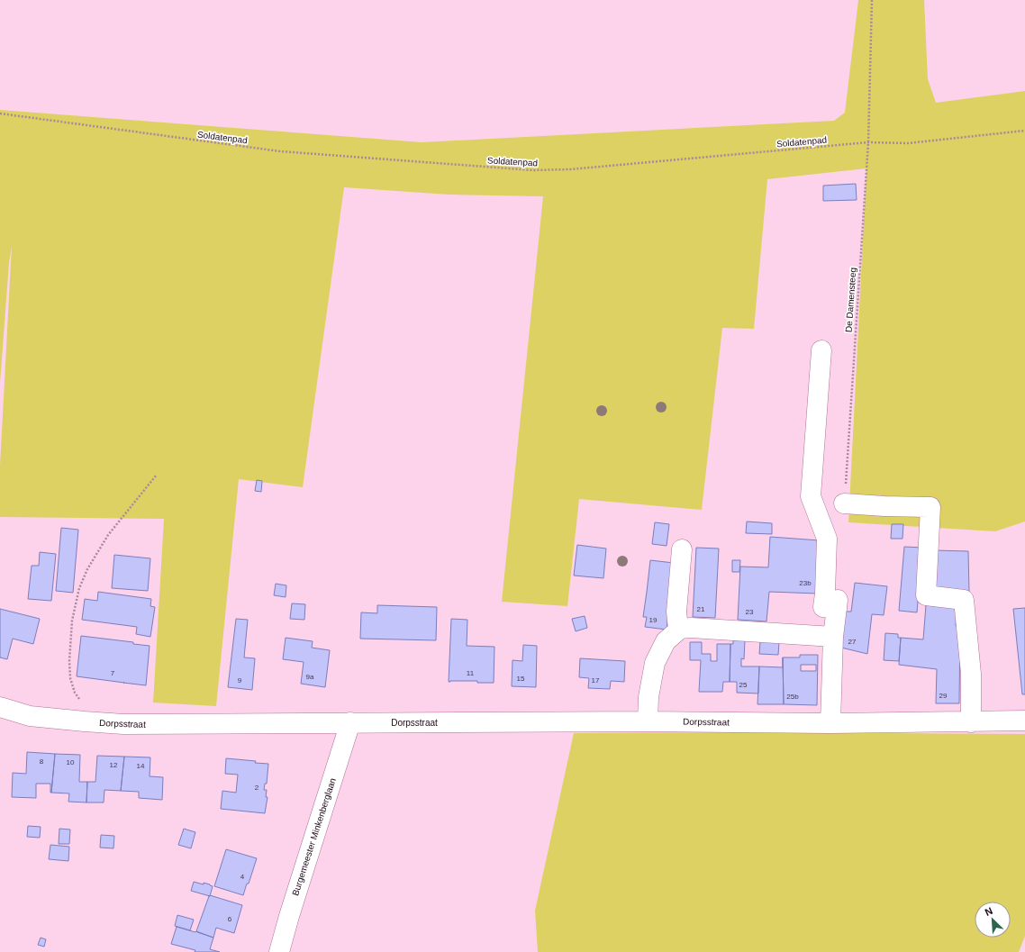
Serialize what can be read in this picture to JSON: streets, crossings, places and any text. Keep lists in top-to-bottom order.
{
  "streets": {
    "street": ["Dorpsstraat", "Burgemeester Minkenberglaan"],
    "path": ["Soldatenpad", "De Damensteeg"]
  },
  "crossings": [
    ["Soldatenpad", "De Damensteeg"],
    ["Dorpsstraat", "Burgemeester Minkenberglaan"]
  ],
  "house_numbers": [
    "23b",
    "21",
    "23",
    "19",
    "27",
    "7",
    "11",
    "9a",
    "15",
    "9",
    "17",
    "25",
    "29",
    "25b",
    "8",
    "10",
    "12",
    "14",
    "2",
    "4",
    "6"
  ],
  "north": "top left"
}
